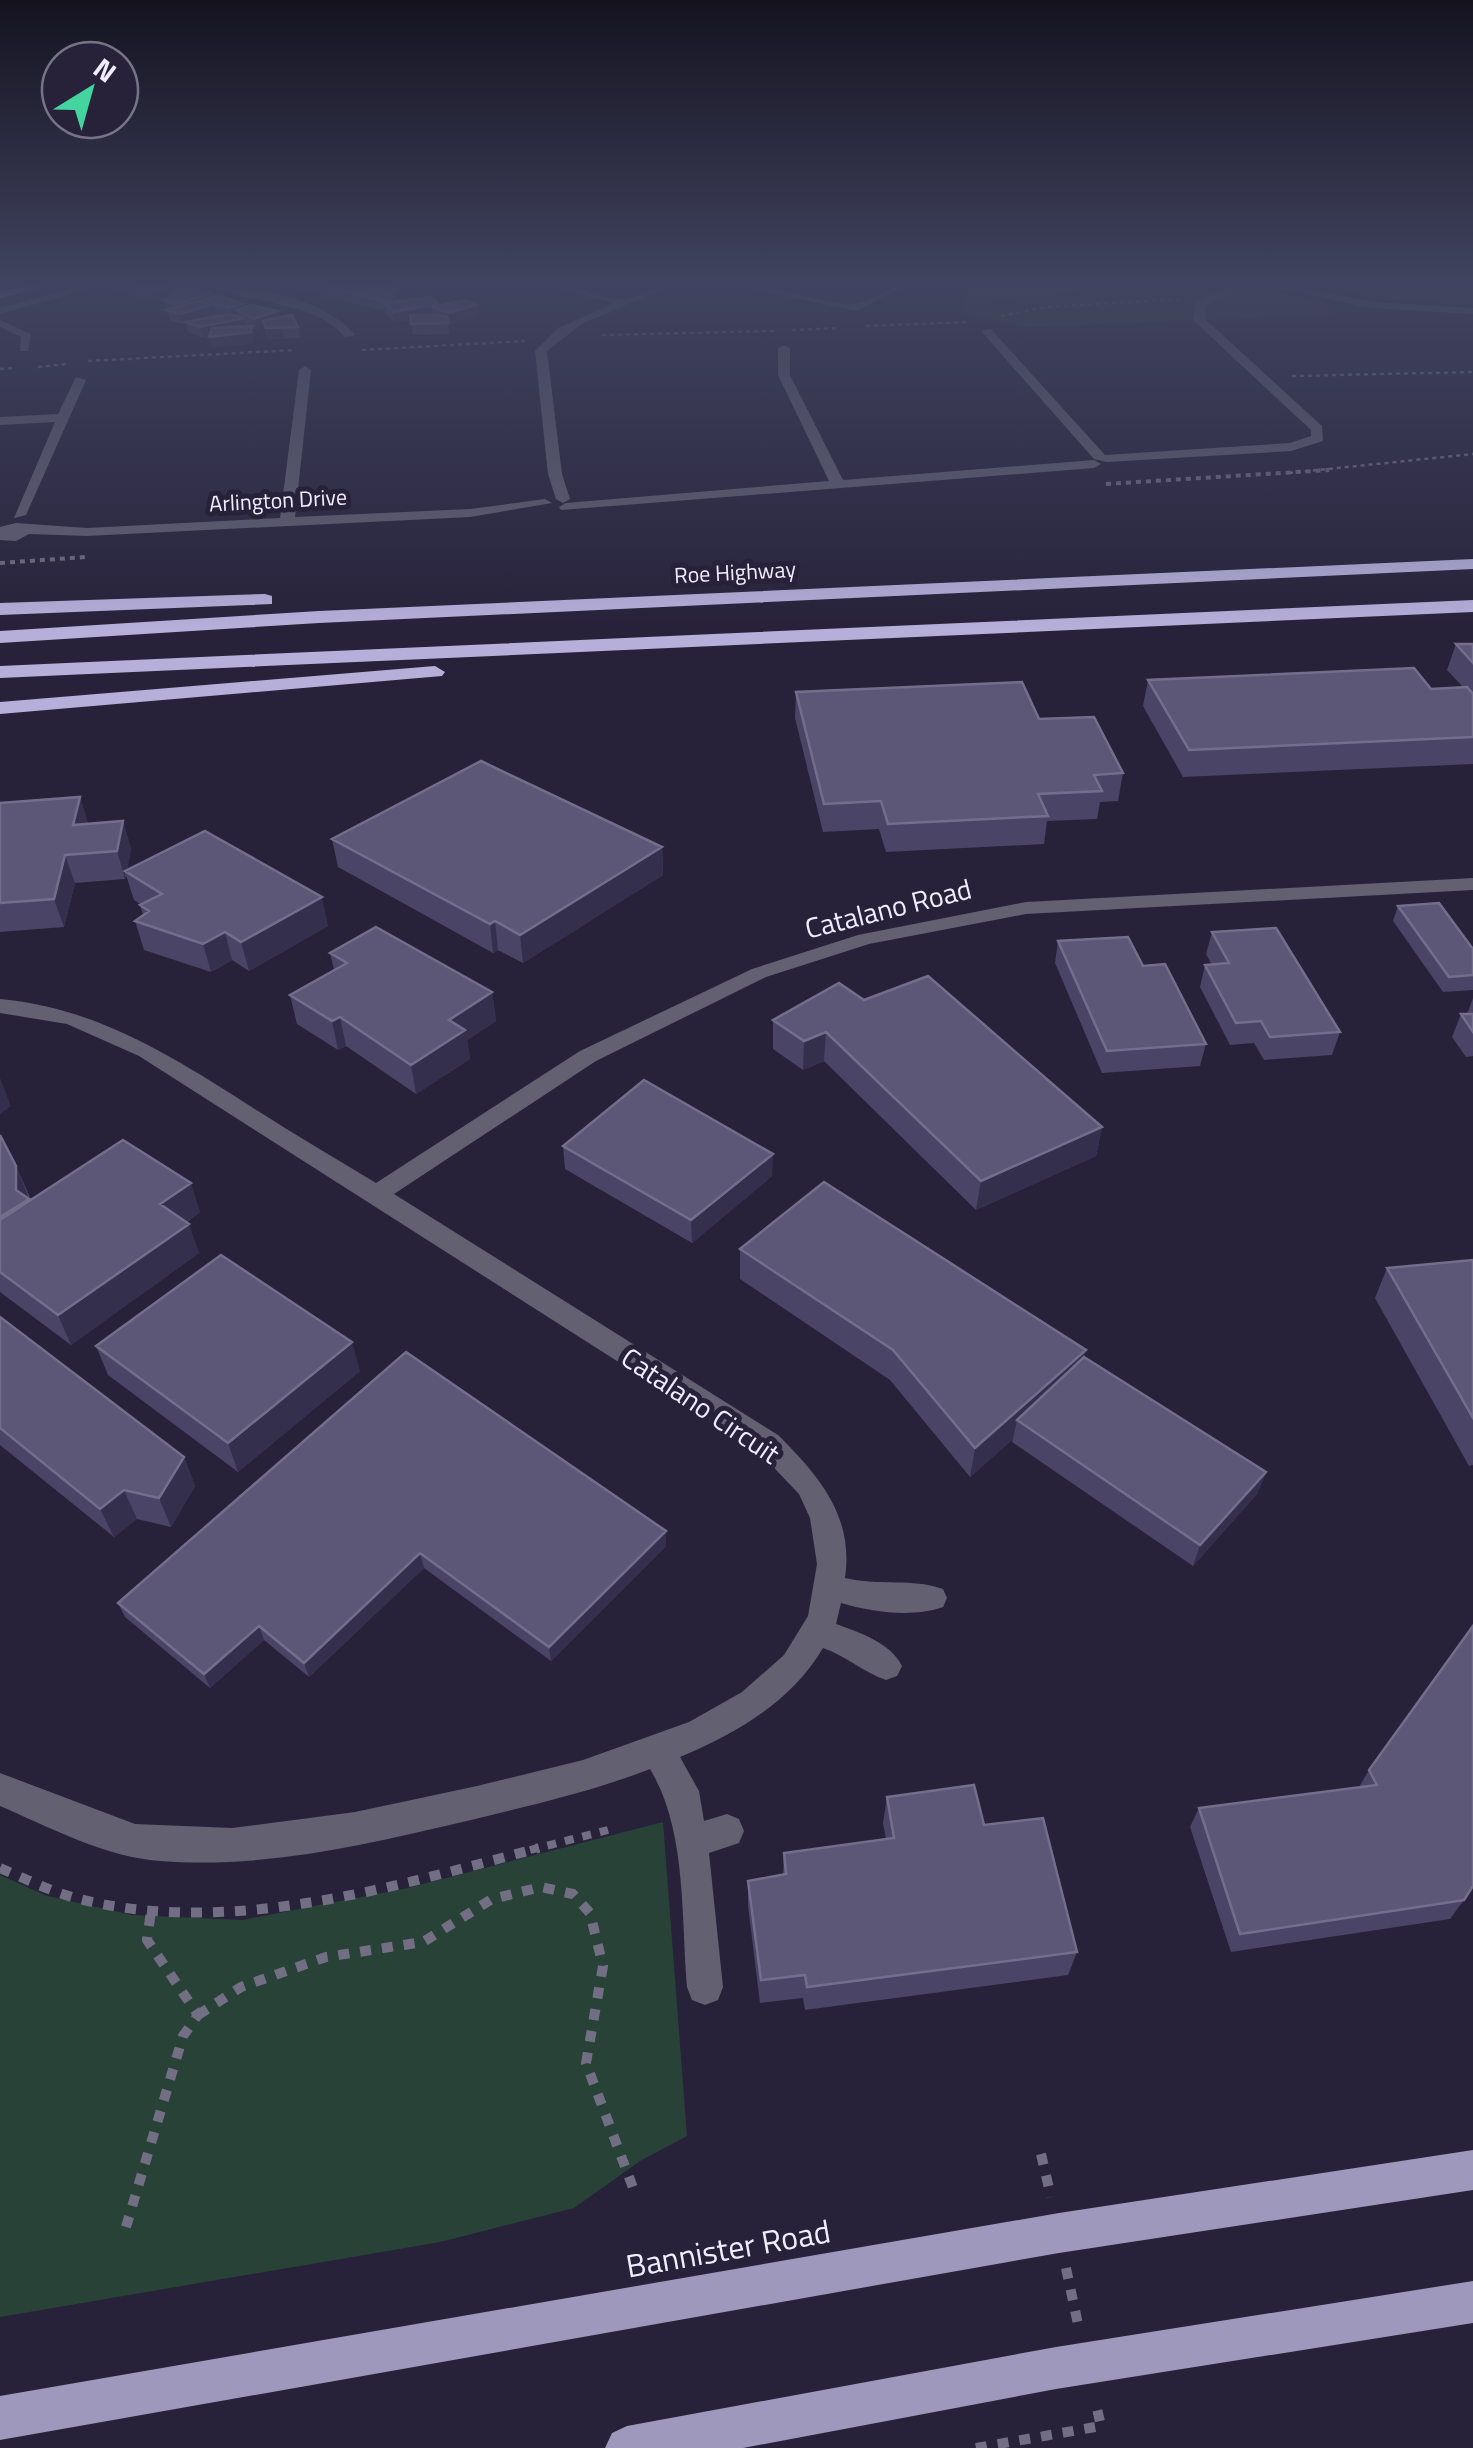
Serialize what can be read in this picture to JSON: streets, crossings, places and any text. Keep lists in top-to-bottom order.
{
  "streets": {
    "highway": ["Roe Highway"],
    "main road": ["Bannister Road"],
    "street": ["Arlington Drive", "Catalano Road", "Catalano Circuit"]
  },
  "crossings": [
    ["Catalano Road", "Catalano Circuit"]
  ],
  "north": "top right"
}
